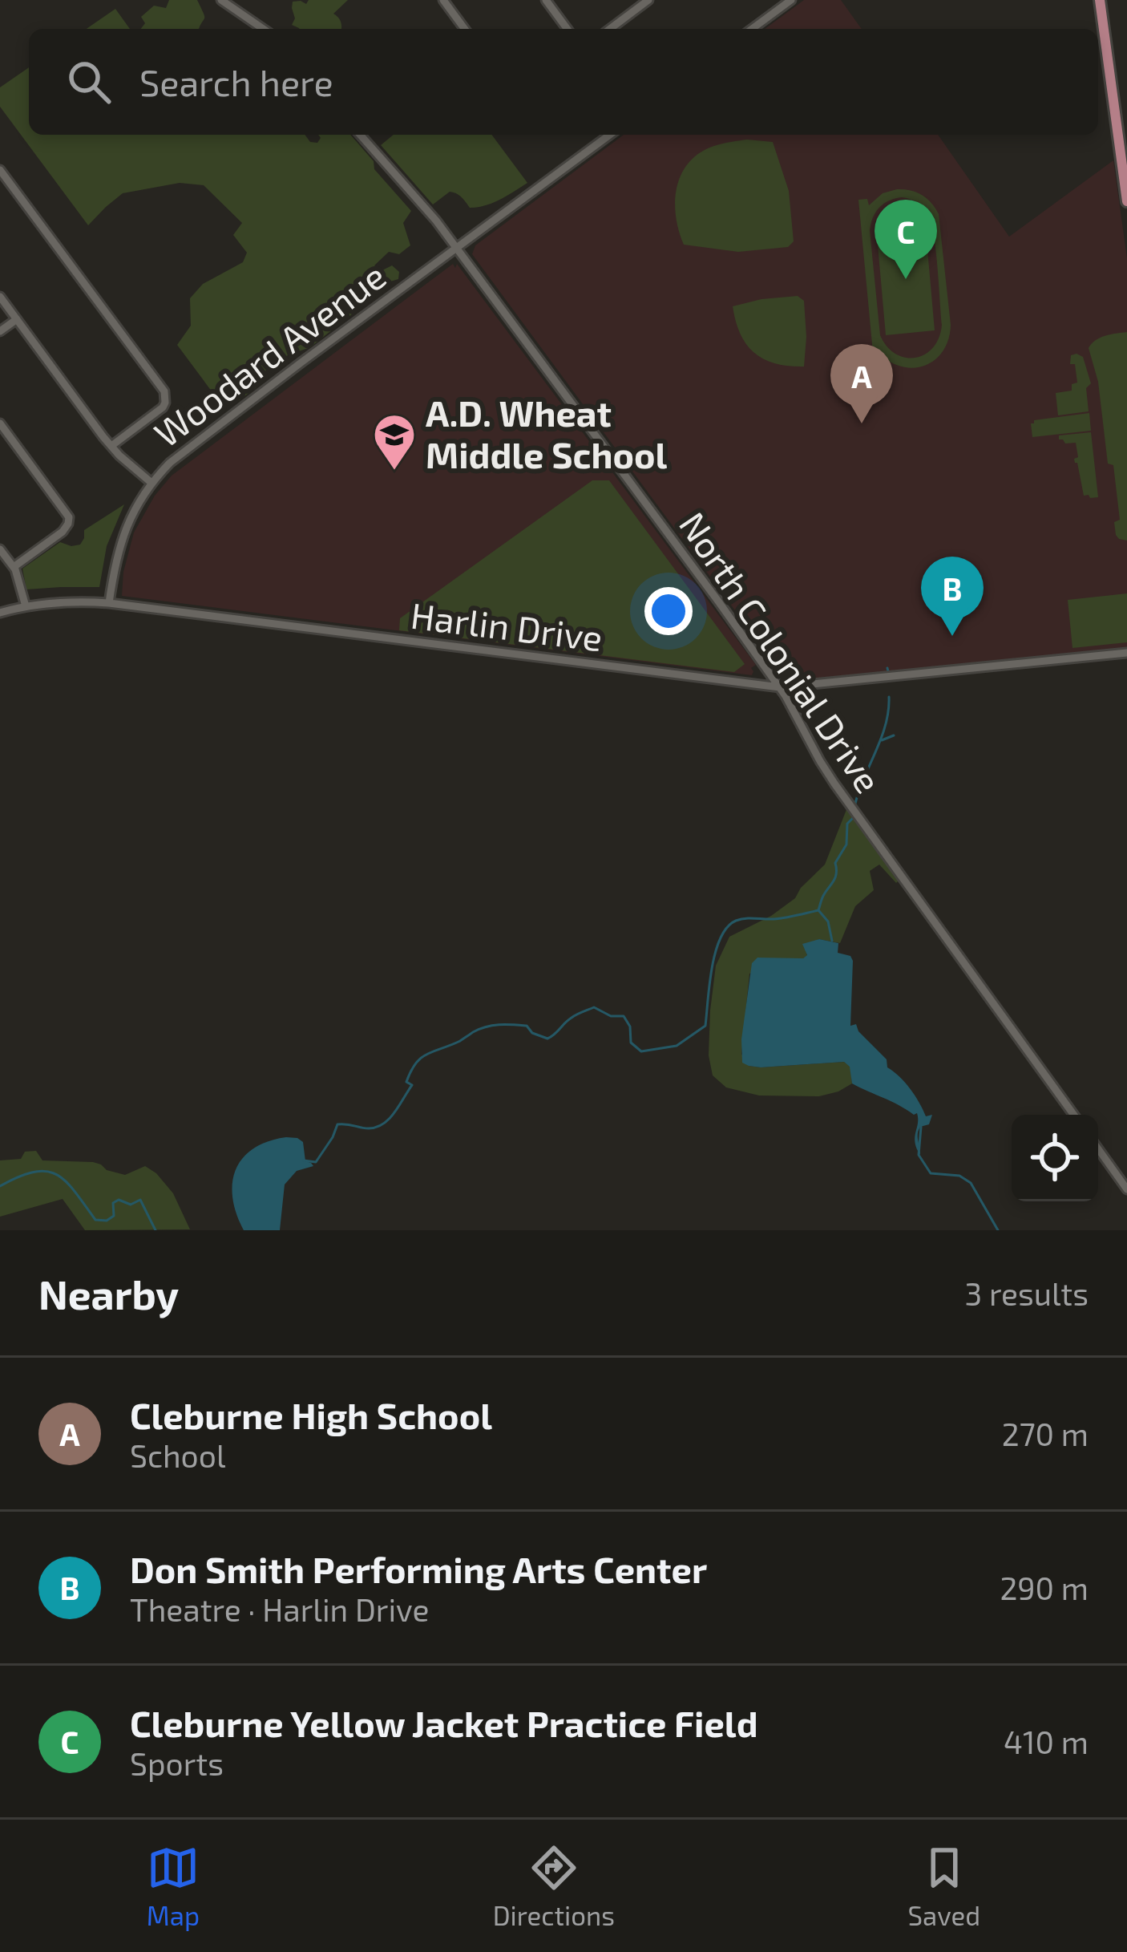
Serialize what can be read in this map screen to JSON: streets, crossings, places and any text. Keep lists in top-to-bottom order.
{
  "streets": {
    "street": ["Woodard Avenue", "Harlin Drive", "North Colonial Drive"]
  },
  "crossings": [
    ["Woodard Avenue", "Harlin Drive"],
    ["Woodard Avenue", "North Colonial Drive"],
    ["Harlin Drive", "North Colonial Drive"]
  ],
  "places": {
    "school or university": ["A.D. Wheat Middle School"]
  },
  "page": {
    "search": "Search here",
    "pins": ["C", "A", "B"],
    "heading": ["Nearby", "3 results"],
    "list": [
      {
        "mark": "A",
        "name": "Cleburne High School",
        "note": "School",
        "value": "270 m"
      },
      {
        "mark": "B",
        "name": "Don Smith Performing Arts Center",
        "note": "Theatre · Harlin Drive",
        "value": "290 m"
      },
      {
        "mark": "C",
        "name": "Cleburne Yellow Jacket Practice Field",
        "note": "Sports",
        "value": "410 m"
      }
    ],
    "nav": ["Map", "Directions", "Saved"]
  }
}
